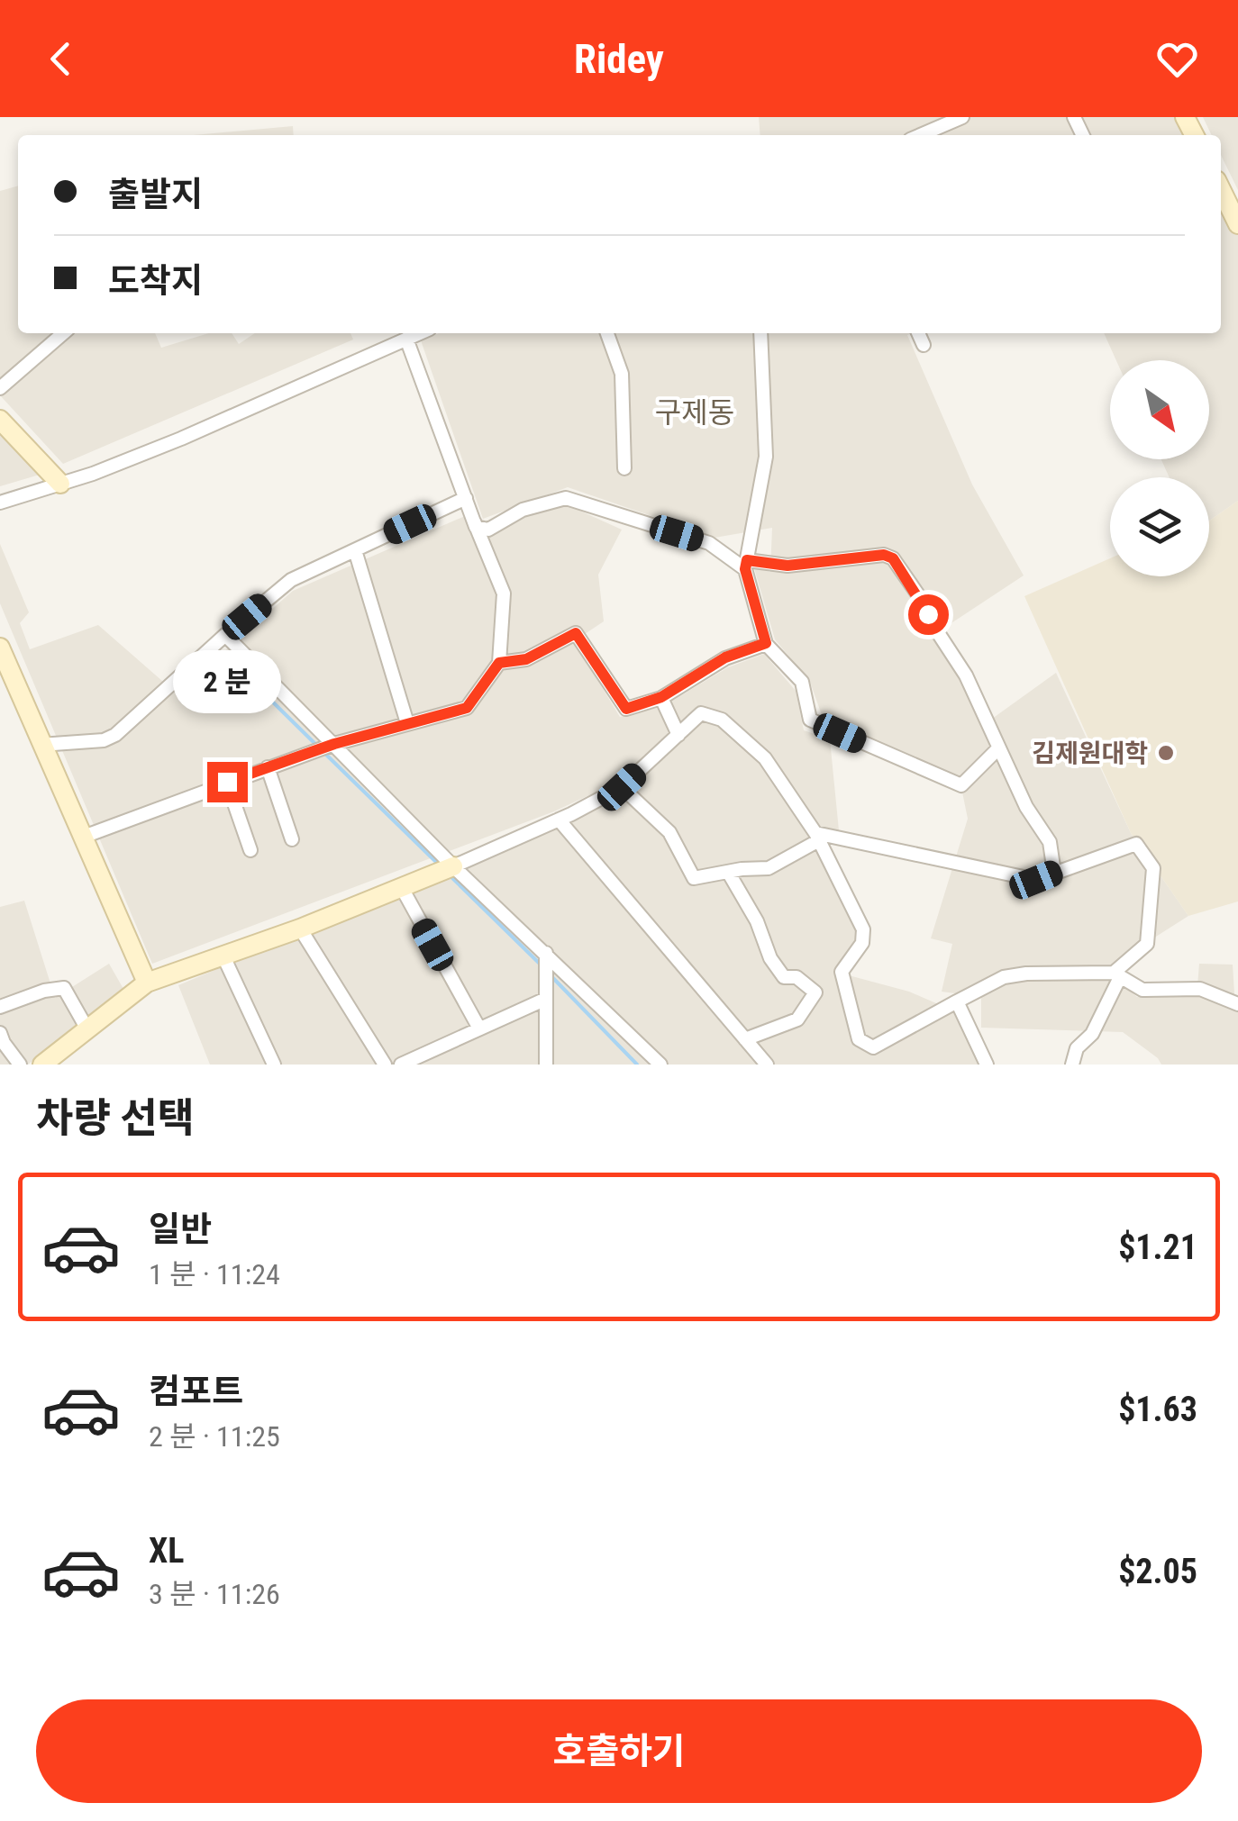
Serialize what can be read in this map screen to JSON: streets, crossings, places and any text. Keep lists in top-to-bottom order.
{
  "districts": ["구제동"],
  "places": ["김제원대학"],
  "north": "bottom right",
  "page": {
    "header": "Ridey",
    "banner": ["출발지", "도착지"],
    "bubble": "2 분",
    "heading": "차량 선택",
    "list": [
      {
        "name": "일반",
        "note": "1 분 · 11:24",
        "value": "$1.21"
      },
      {
        "name": "컴포트",
        "note": "2 분 · 11:25",
        "value": "$1.63"
      },
      {
        "name": "XL",
        "note": "3 분 · 11:26",
        "value": "$2.05"
      }
    ],
    "buttons": "호출하기"
  }
}
